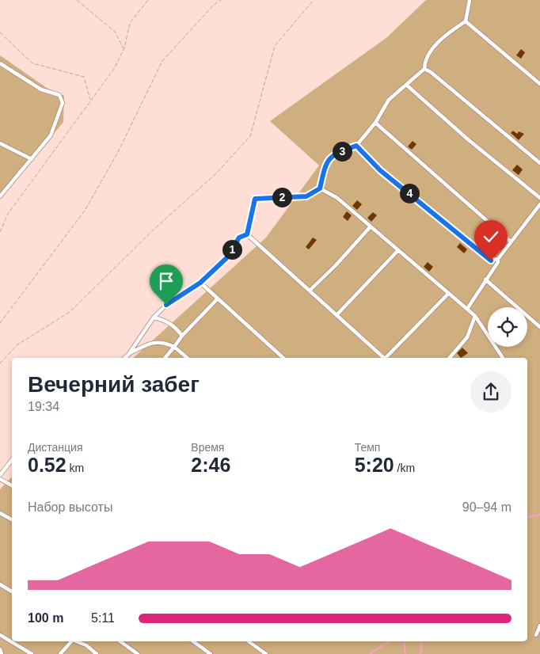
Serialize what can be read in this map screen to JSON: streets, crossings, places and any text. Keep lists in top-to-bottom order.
{
  "page": {
    "pins": [
      "3",
      "4",
      "2",
      "1"
    ],
    "heading": ["Вечерний забег", "19:34"],
    "stats": [
      ["Дистанция", "0.52 km"],
      ["Время", "2:46"],
      ["Темп", "5:20 /km"]
    ],
    "chart": ["Набор высоты", "90–94 m"],
    "list": [
      {
        "name": "100 m",
        "note": "5:11"
      }
    ]
  }
}
